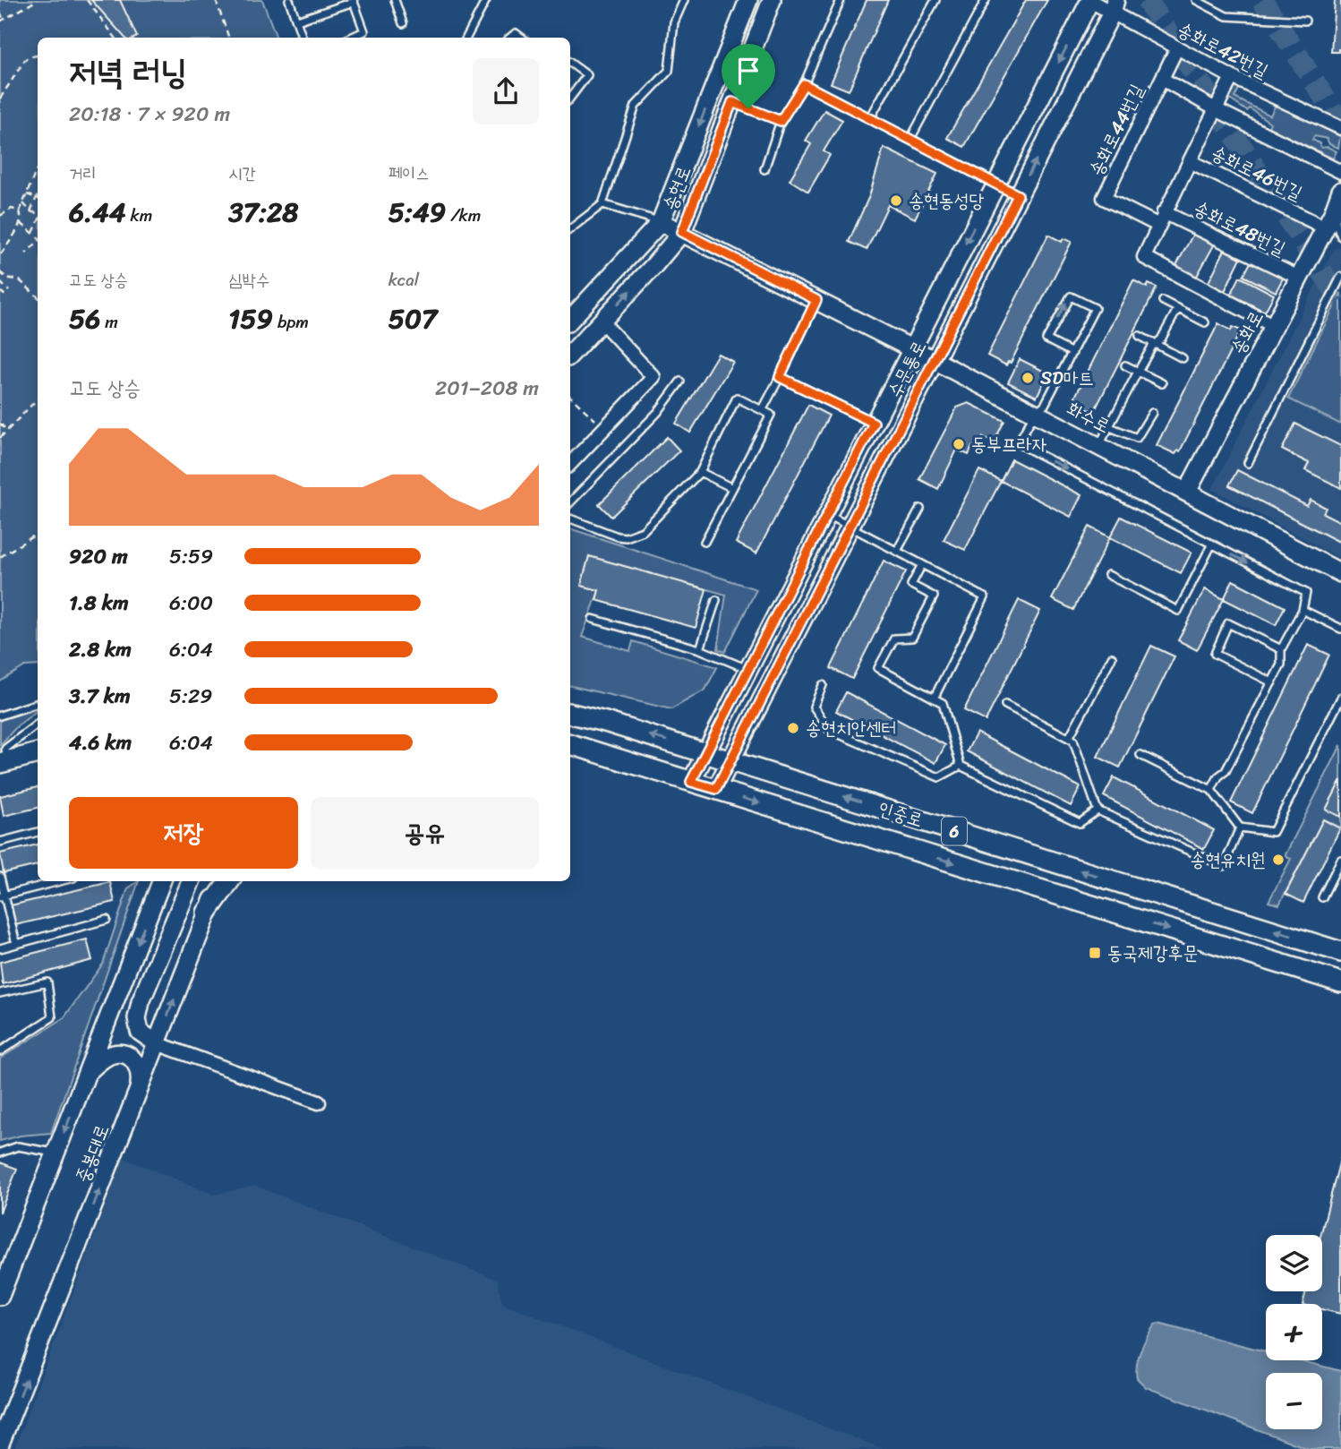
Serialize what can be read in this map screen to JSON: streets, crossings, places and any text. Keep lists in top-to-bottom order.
{
  "streets": {
    "main road": ["인중로", "6"],
    "street": [
      "송화로42번길",
      "송화로44번길",
      "송화로46번길",
      "송현로",
      "송화로48번길",
      "송화로",
      "수문통로",
      "화수로",
      "중봉대로"
    ]
  },
  "crossings": [
    ["송화로42번길", "수문통로"],
    ["송화로44번길", "송화로46번길"],
    ["송화로46번길", "송화로48번길"],
    ["송화로46번길", "송화로"],
    ["송현로", "화수로"],
    ["송화로48번길", "송화로"],
    ["송화로", "화수로"],
    ["수문통로", "화수로"],
    ["수문통로", "인중로"]
  ],
  "places": {
    "other": [
      "송현동성당",
      "SD마트",
      "동부프라자",
      "송현치안센터",
      "송현유치원"
    ],
    "transit": ["동국제강후문"]
  },
  "page": {
    "heading": ["저녁 러닝", "20:18 · 7 × 920 m"],
    "stats": [
      ["거리", "6.44 km"],
      ["시간", "37:28"],
      ["페이스", "5:49 /km"],
      ["고도 상승", "56 m"],
      ["심박수", "159 bpm"],
      ["kcal", "507"]
    ],
    "chart": ["고도 상승", "201–208 m"],
    "list": [
      {
        "name": "920 m",
        "note": "5:59"
      },
      {
        "name": "1.8 km",
        "note": "6:00"
      },
      {
        "name": "2.8 km",
        "note": "6:04"
      },
      {
        "name": "3.7 km",
        "note": "5:29"
      },
      {
        "name": "4.6 km",
        "note": "6:04"
      }
    ],
    "buttons": ["저장", "공유"],
    "map_buttons": ["+", "−"]
  }
}
